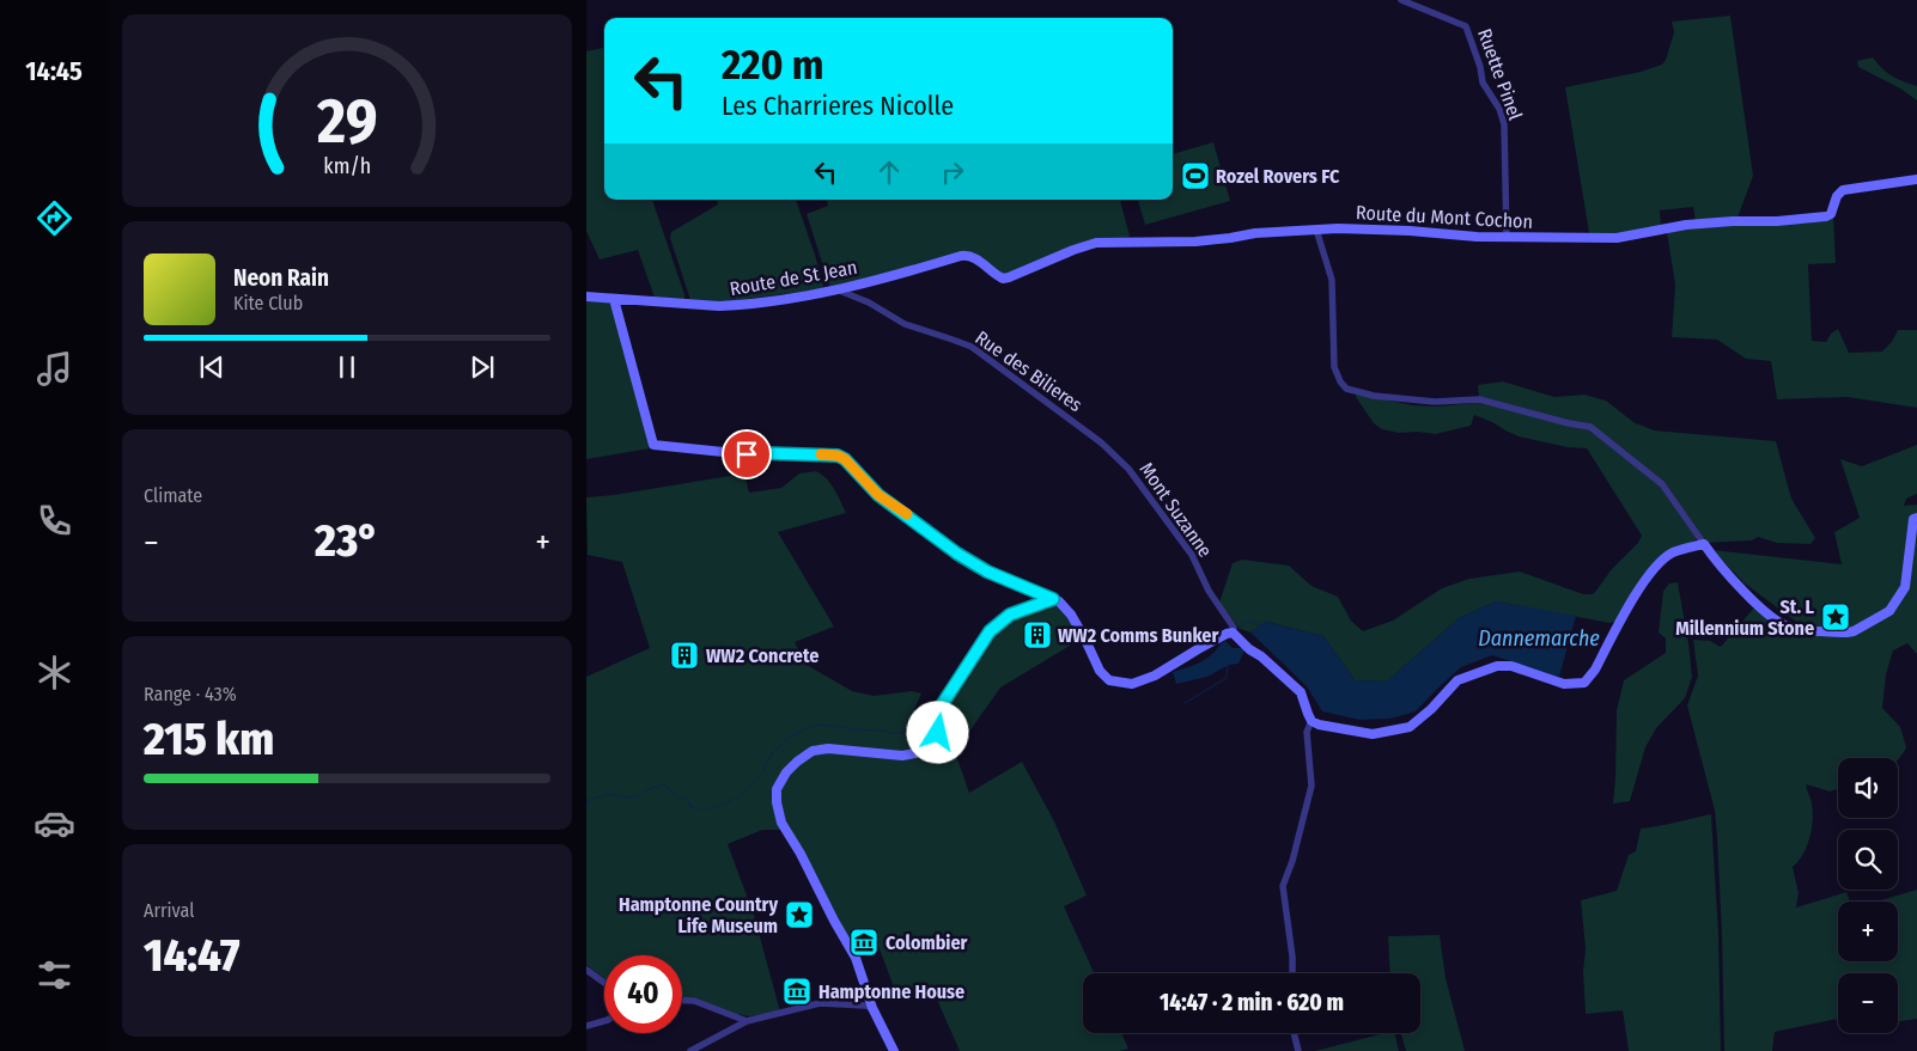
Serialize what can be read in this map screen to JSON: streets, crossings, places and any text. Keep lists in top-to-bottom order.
{
  "streets": {
    "street": [
      "Ruette Pinel",
      "Route du Mont Cochon",
      "Route de St Jean",
      "Rue des Bilieres",
      "Mont Suzanne"
    ]
  },
  "crossings": [
    ["Ruette Pinel", "Route du Mont Cochon"],
    ["Route du Mont Cochon", "Route de St Jean"],
    ["Route de St Jean", "Rue des Bilieres"],
    ["Rue des Bilieres", "Mont Suzanne"]
  ],
  "water": ["Dannemarche"],
  "places": {
    "sports": ["Rozel Rovers FC"],
    "place": ["St. L Millennium Stone", "Hamptonne Country Life Museum"],
    "building": ["WW2 Comms Bunker", "WW2 Concrete"],
    "museum": ["Colombier", "Hamptonne House"]
  },
  "page": {
    "tabs": "14:45",
    "turn": ["220 m", "Les Charrieres Nicolle"],
    "song": ["Neon Rain", "Kite Club"],
    "tile": [
      "Climate",
      ["Range · 43%", "215 km"],
      ["Arrival", "14:47"]
    ],
    "heat": ["−", "23°", "+"],
    "map_buttons": ["+", "−"],
    "limit": "40",
    "trip": "14:47 · 2 min · 620 m",
    "gauge": ["29", "km/h"]
  }
}
